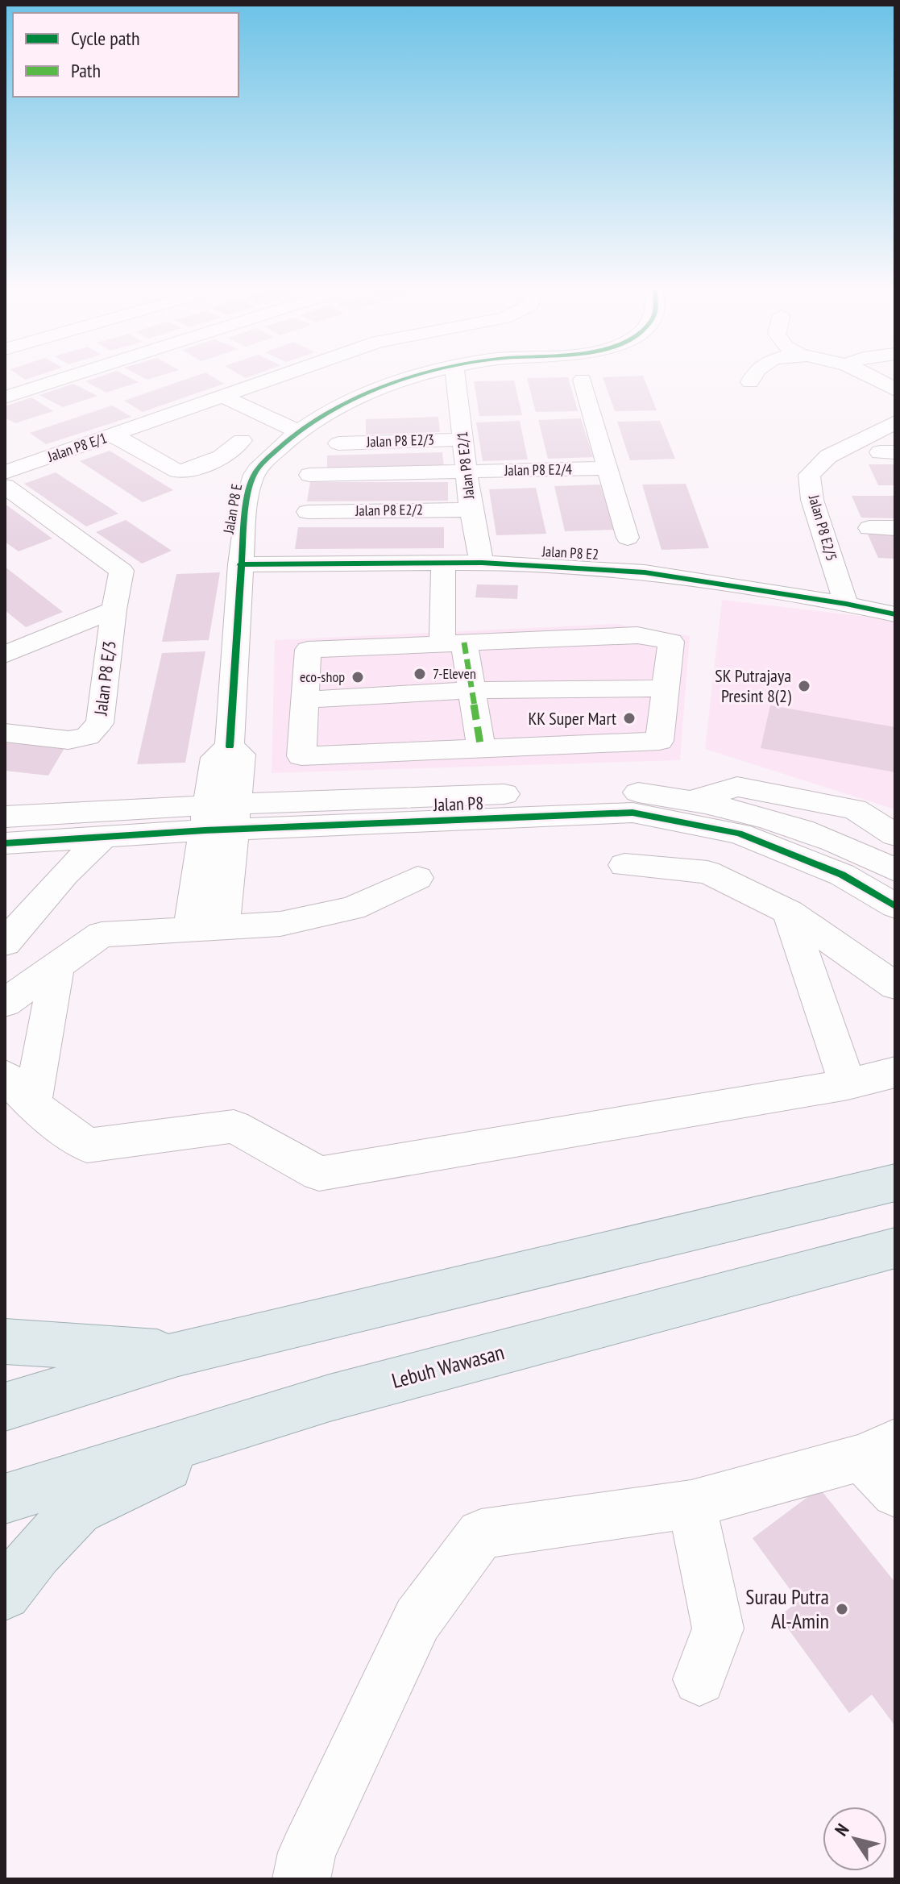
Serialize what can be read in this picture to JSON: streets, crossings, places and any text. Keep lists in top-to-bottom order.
{
  "streets": {
    "main road": ["Lebuh Wawasan"],
    "street": [
      "Jalan P8 E2/3",
      "Jalan P8 E/1",
      "Jalan P8 E2/1",
      "Jalan P8 E2/4",
      "Jalan P8 E",
      "Jalan P8 E2/2",
      "Jalan P8 E2/5",
      "Jalan P8 E2",
      "Jalan P8 E/3",
      "Jalan P8"
    ]
  },
  "crossings": [
    ["Jalan P8 E2/3", "Jalan P8 E2/1"],
    ["Jalan P8 E2/1", "Jalan P8 E2/4"],
    ["Jalan P8 E2/1", "Jalan P8 E2/2"],
    ["Jalan P8 E2/1", "Jalan P8 E2"],
    ["Jalan P8 E", "Jalan P8 E2"],
    ["Jalan P8 E", "Jalan P8"],
    ["Jalan P8 E2/5", "Jalan P8 E2"]
  ],
  "places": [
    "7-Eleven",
    "eco-shop",
    "SK Putrajaya Presint 8(2)",
    "KK Super Mart",
    "Surau Putra Al-Amin"
  ],
  "legend": ["Cycle path", "Path"],
  "north": "top left"
}
